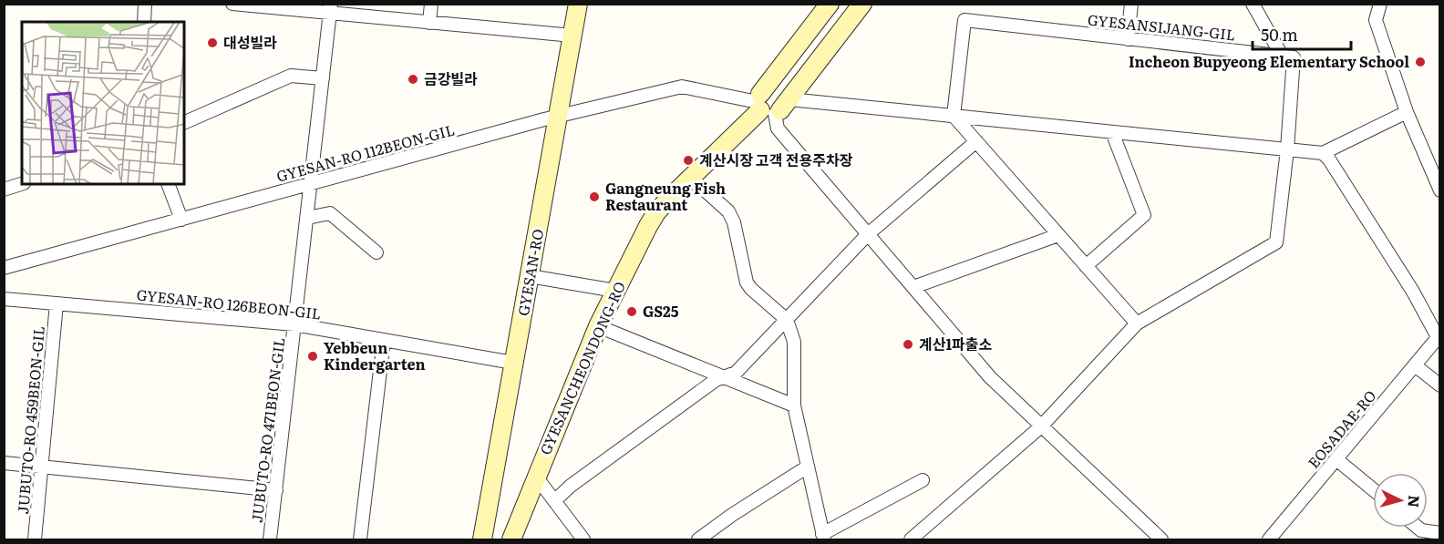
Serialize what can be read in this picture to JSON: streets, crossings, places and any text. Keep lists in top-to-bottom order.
{
  "streets": {
    "street": [
      "GYESANSIJANG-GIL",
      "GYESAN-RO 112BEON-GIL",
      "GYESAN-RO",
      "GYESAN-RO 126BEON-GIL",
      "GYESANCHEONDONG-RO",
      "JUBUTO-RO 459BEON-GIL",
      "EOSADAE-RO",
      "JUBUTO-RO 471BEON-GIL"
    ]
  },
  "crossings": [
    ["GYESAN-RO 112BEON-GIL", "GYESAN-RO"],
    ["GYESAN-RO 112BEON-GIL", "GYESANCHEONDONG-RO"],
    ["GYESAN-RO 112BEON-GIL", "JUBUTO-RO 471BEON-GIL"],
    ["GYESAN-RO", "GYESAN-RO 126BEON-GIL"],
    ["GYESAN-RO 126BEON-GIL", "JUBUTO-RO 459BEON-GIL"],
    ["GYESAN-RO 126BEON-GIL", "JUBUTO-RO 471BEON-GIL"]
  ],
  "places": [
    "대성빌라",
    "Incheon Bupyeong Elementary School",
    "금강빌라",
    "계산시장 고객 전용주차장",
    "Gangneung Fish Restaurant",
    "GS25",
    "계산1파출소",
    "Yebbeun Kindergarten"
  ],
  "scale_bar": "50 m",
  "north": "right"
}
